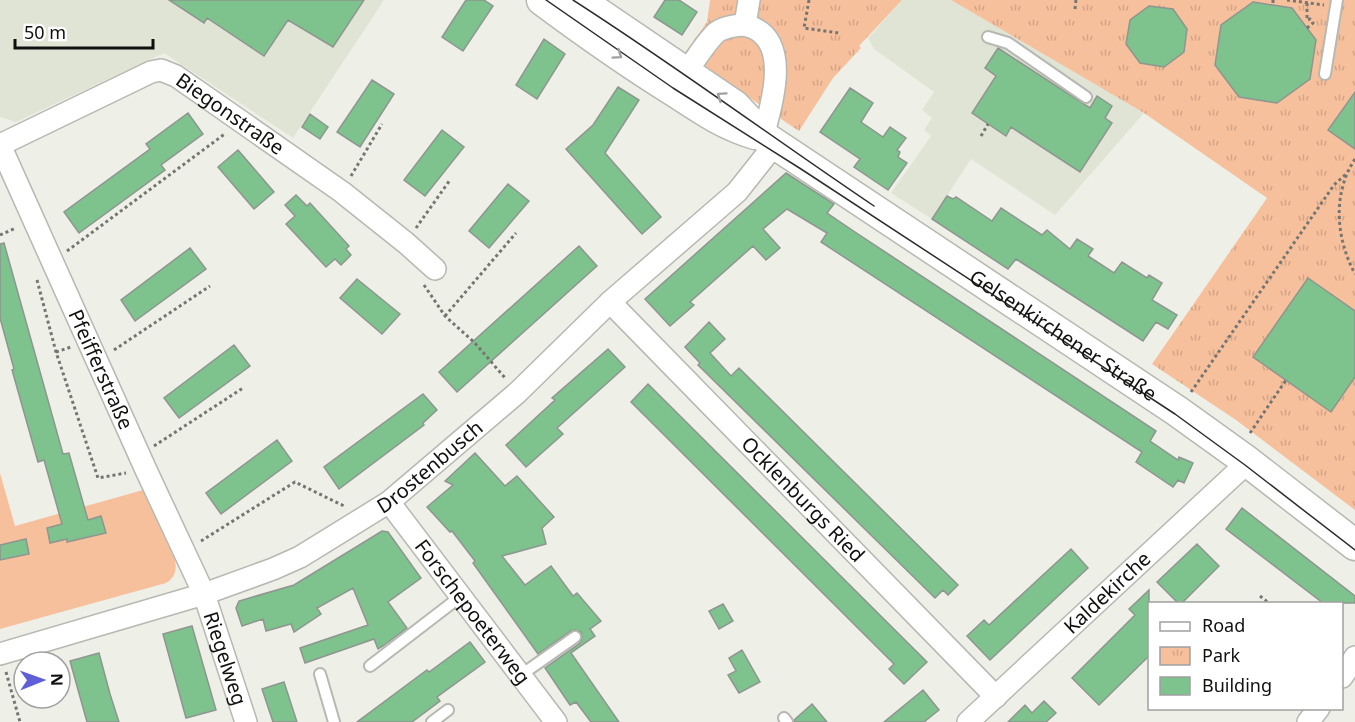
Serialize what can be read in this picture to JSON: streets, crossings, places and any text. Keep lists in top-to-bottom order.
{
  "streets": {
    "main road": ["Gelsenkirchener Straße"],
    "street": [
      "Biegonstraße",
      "Pfeifferstraße",
      "Drostenbusch",
      "Ocklenburgs Ried",
      "Kaldekirche",
      "Forschepoeterweg",
      "Riegelweg"
    ]
  },
  "crossings": [
    ["Biegonstraße", "Pfeifferstraße"],
    ["Gelsenkirchener Straße", "Drostenbusch"],
    ["Gelsenkirchener Straße", "Kaldekirche"],
    ["Pfeifferstraße", "Drostenbusch"],
    ["Pfeifferstraße", "Riegelweg"],
    ["Drostenbusch", "Ocklenburgs Ried"],
    ["Drostenbusch", "Forschepoeterweg"],
    ["Drostenbusch", "Riegelweg"],
    ["Ocklenburgs Ried", "Kaldekirche"]
  ],
  "legend": ["Road", "Park", "Building"],
  "scale_bar": "50 m",
  "north": "right"
}
